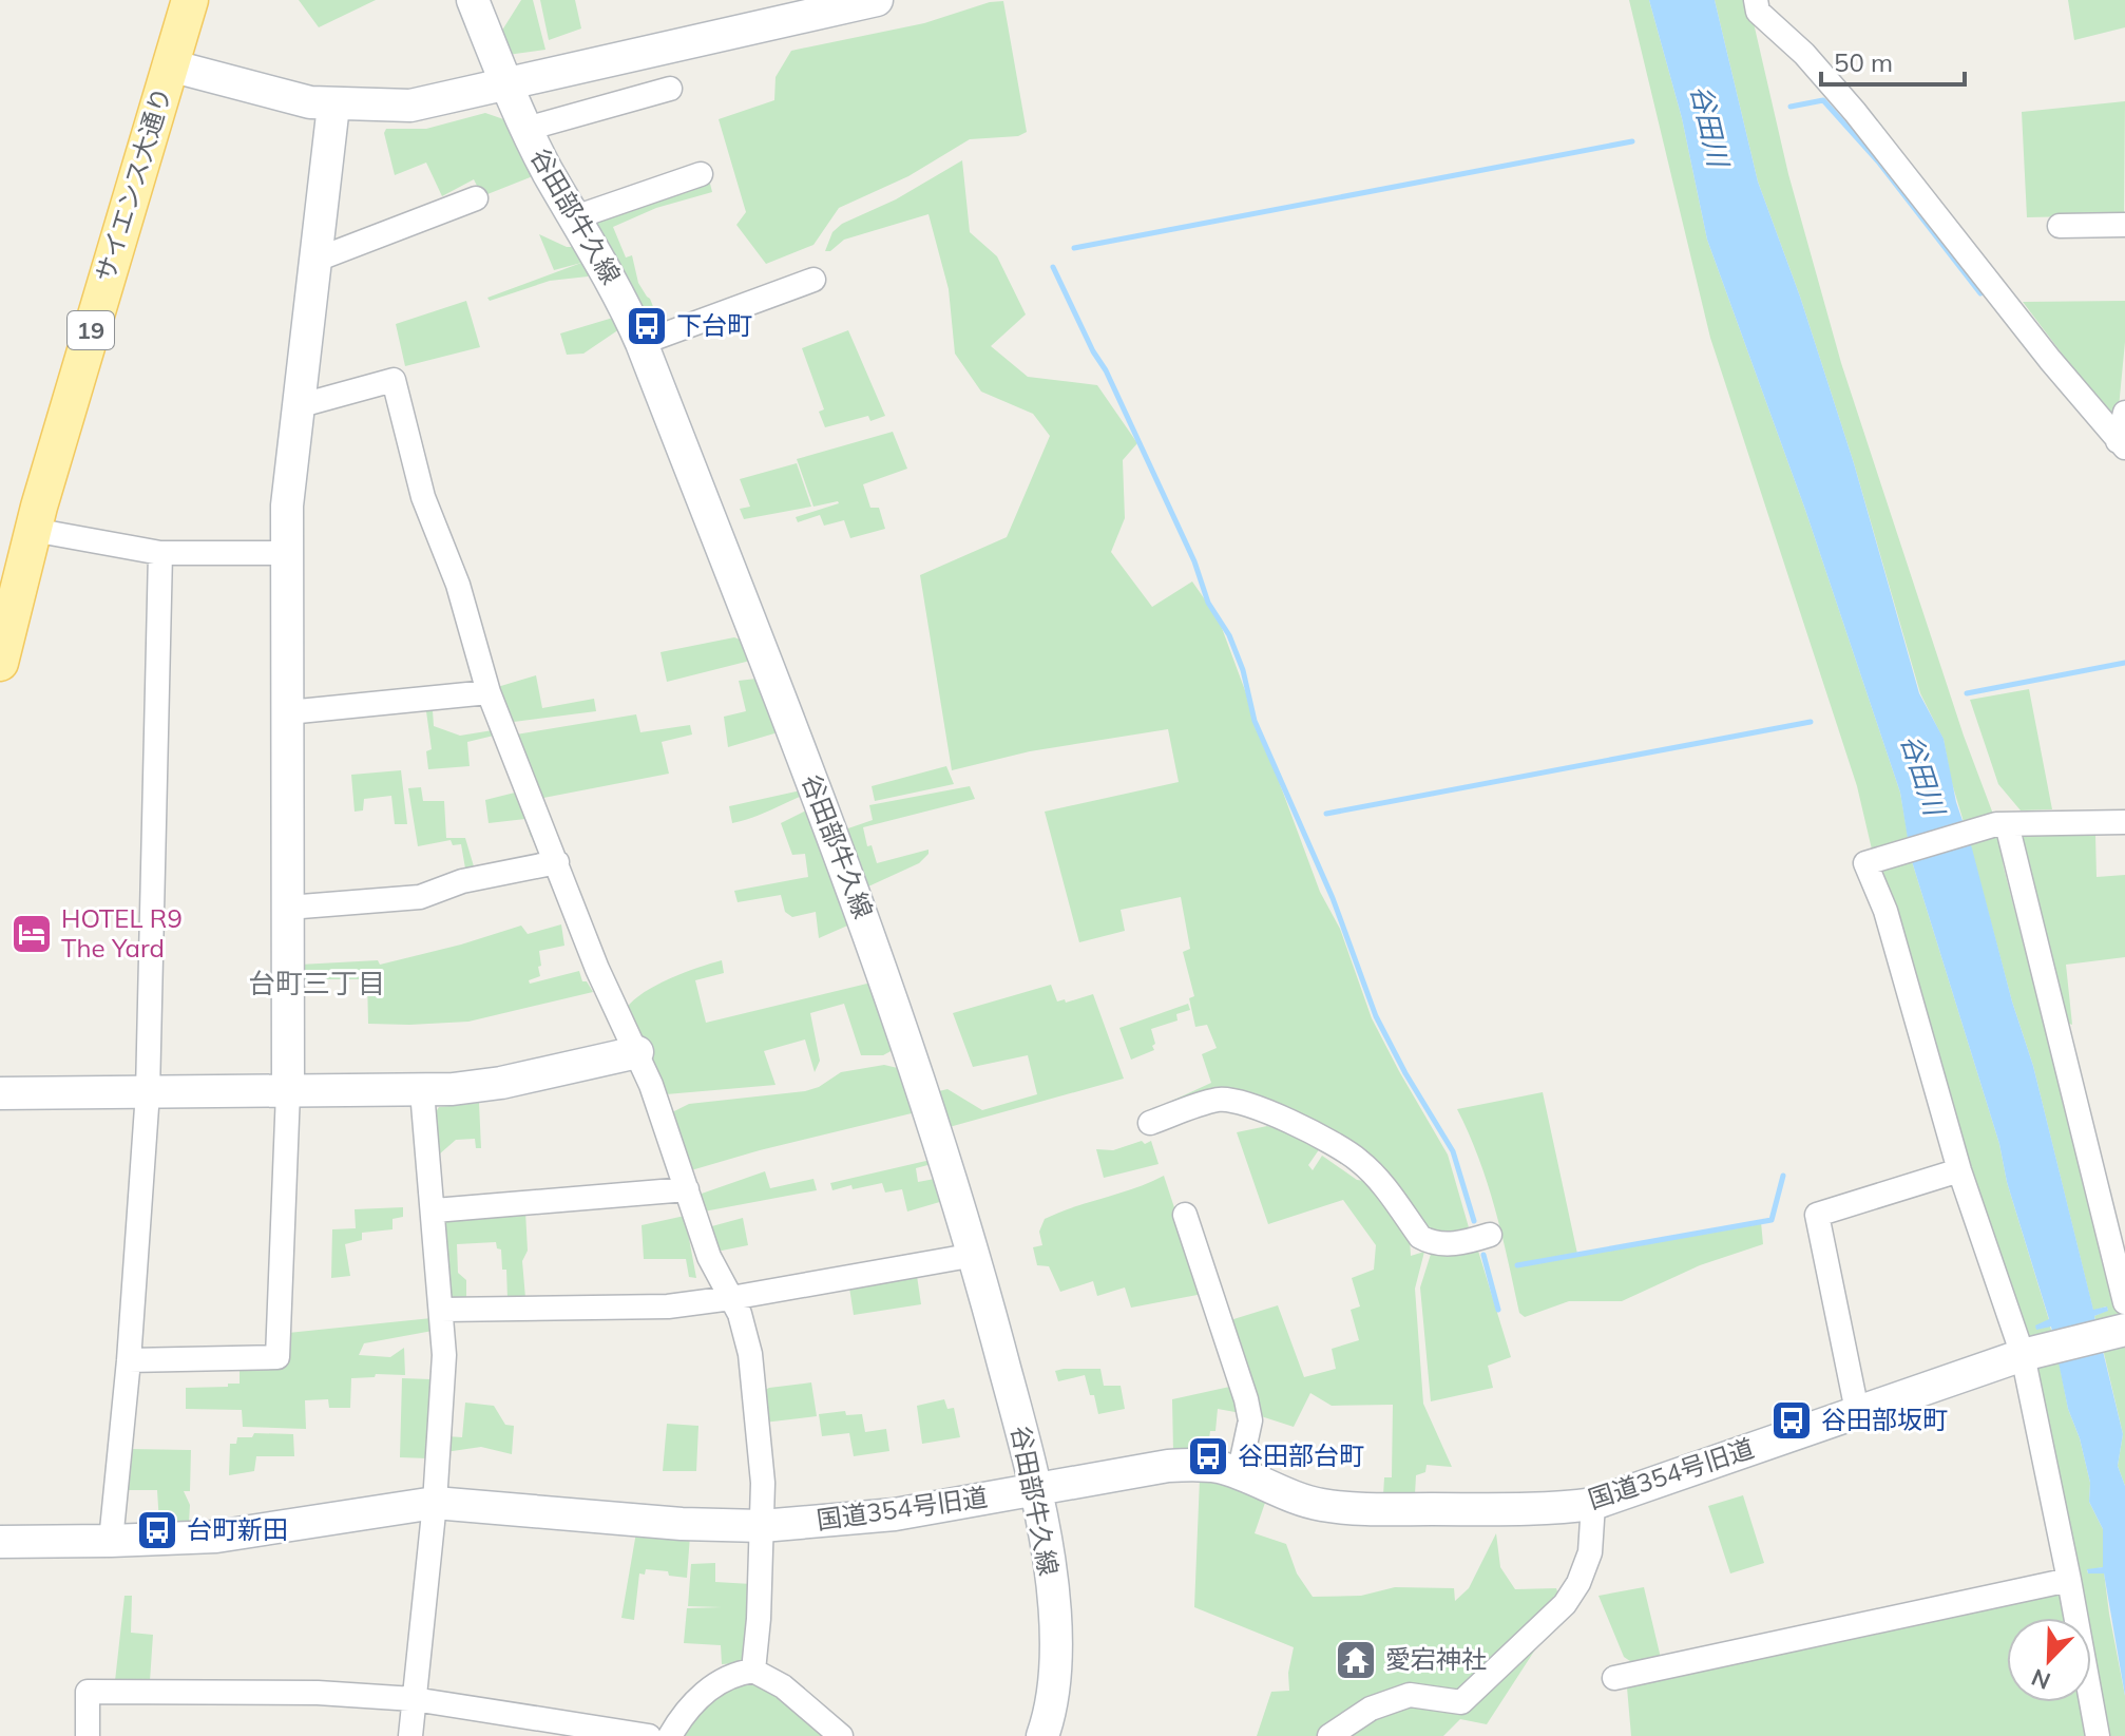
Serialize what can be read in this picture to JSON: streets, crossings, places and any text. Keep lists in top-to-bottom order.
{
  "streets": {
    "main road": ["サイエンス大通り", "19"],
    "street": ["谷田部牛久線", "国道354号旧道"]
  },
  "crossings": [
    ["谷田部牛久線", "国道354号旧道"]
  ],
  "districts": ["台町三丁目"],
  "water": ["谷田川"],
  "places": {
    "bus stop": [
      "下台町",
      "谷田部坂町",
      "谷田部台町",
      "台町新田"
    ],
    "hotel": ["HOTEL R9 The Yard"],
    "temple": ["愛宕神社"]
  },
  "scale_bar": "50 m",
  "north": "bottom left"
}
